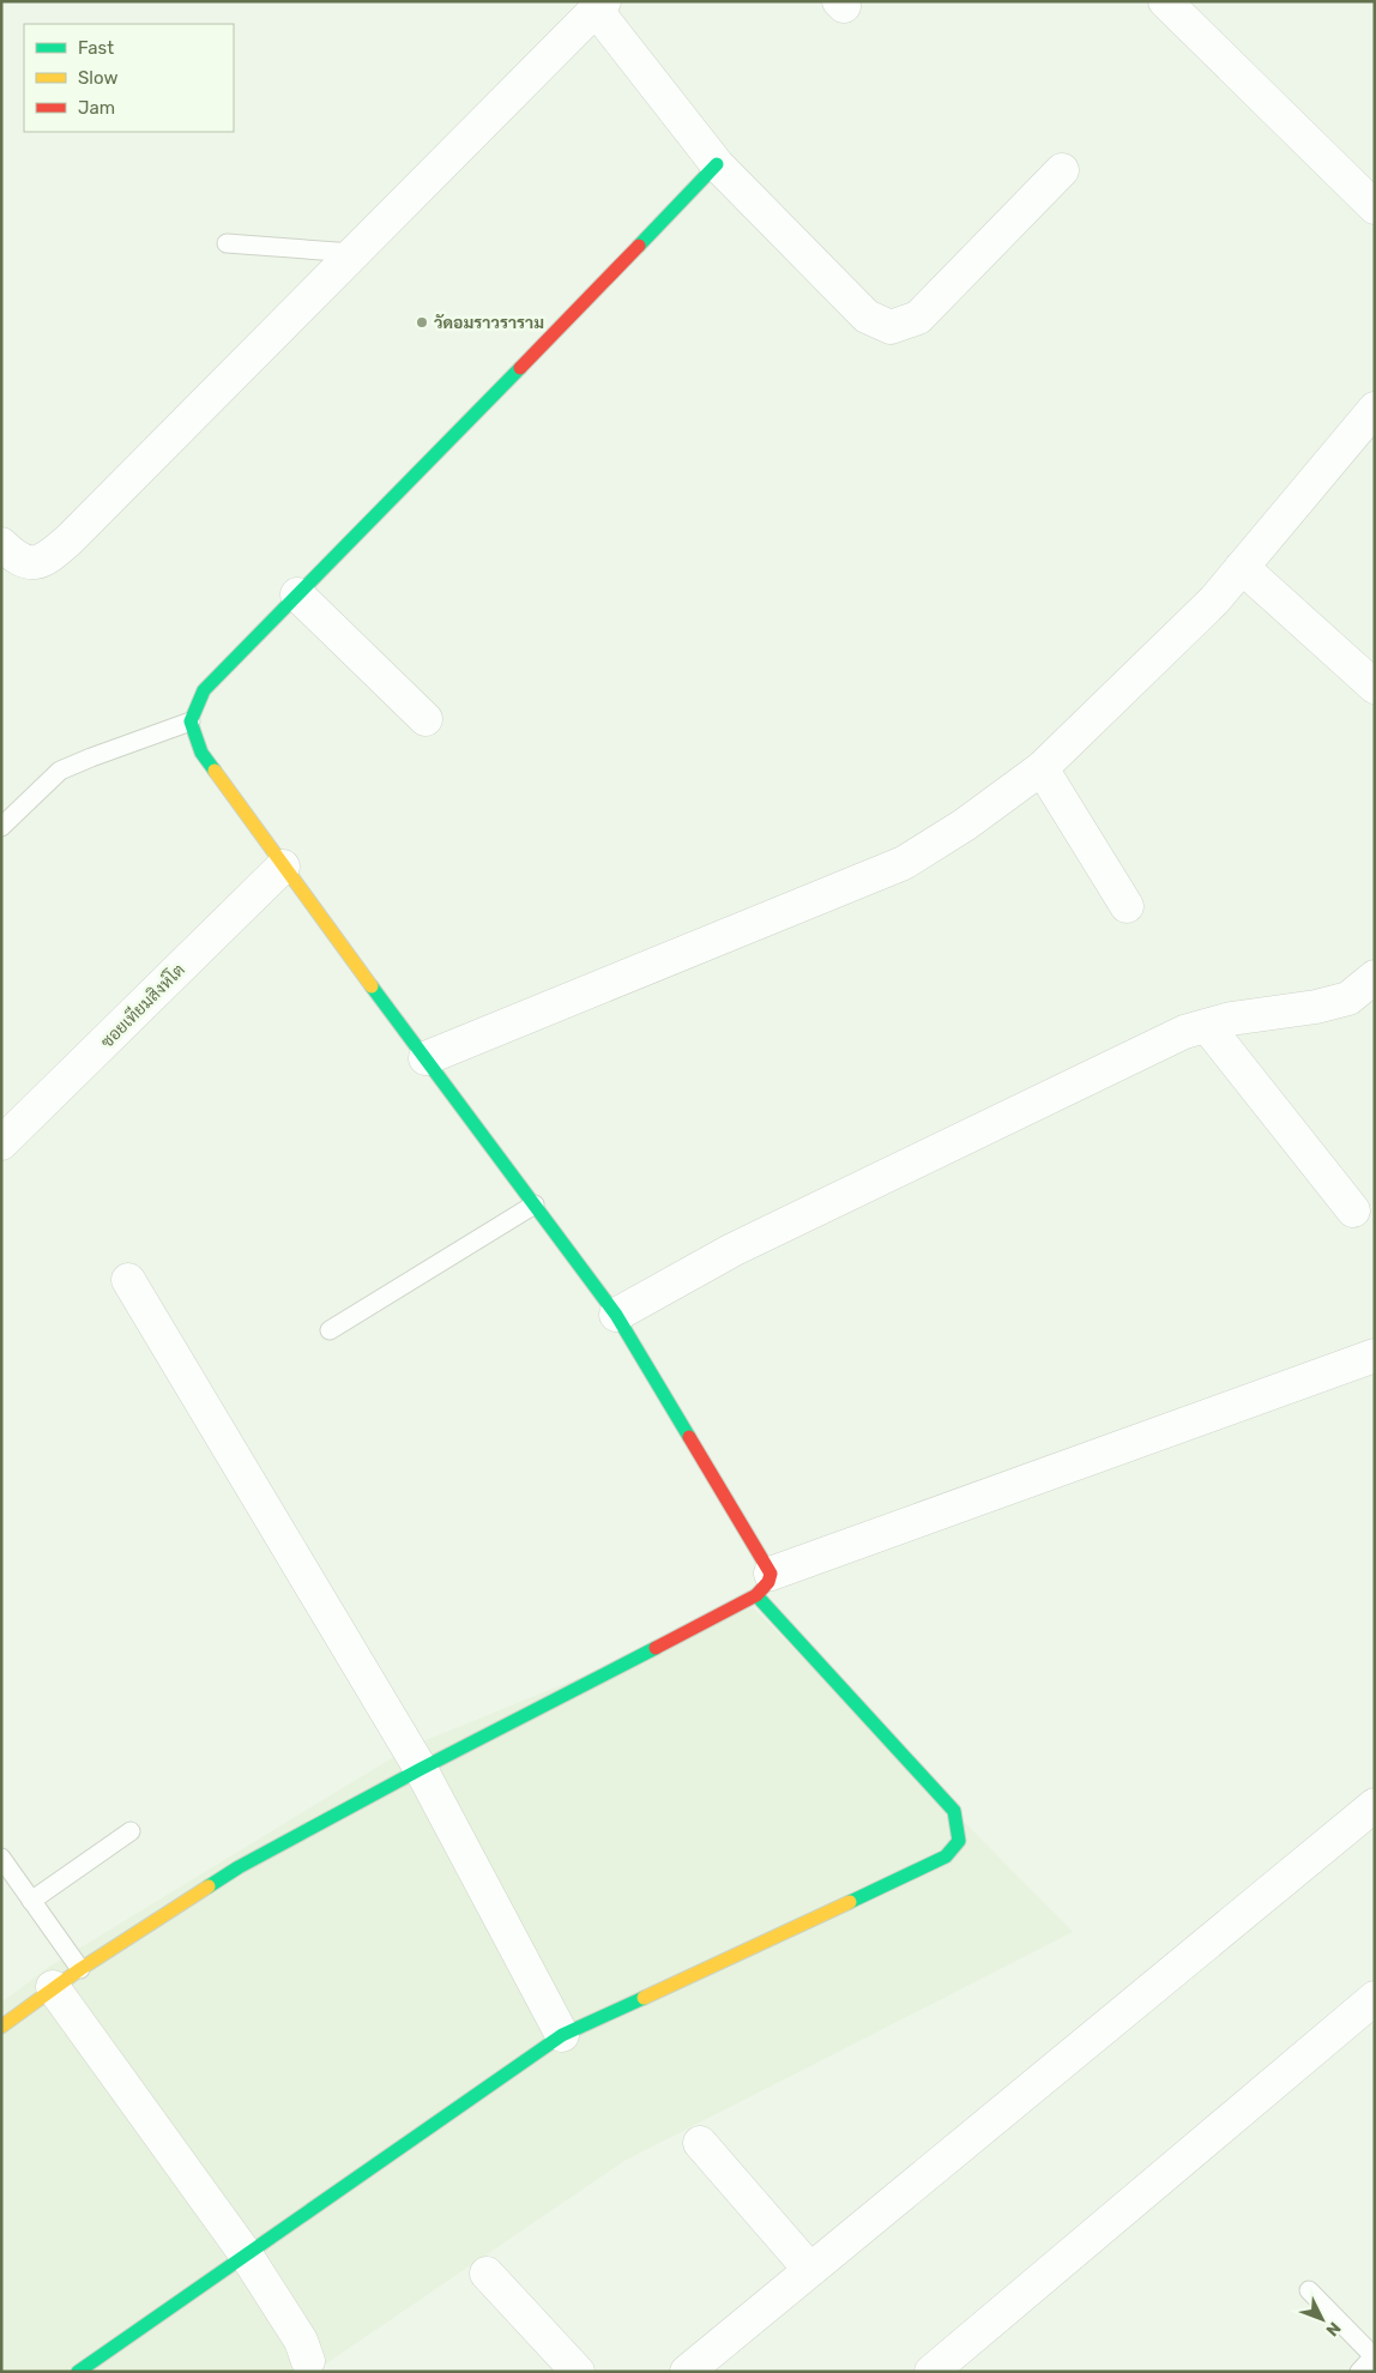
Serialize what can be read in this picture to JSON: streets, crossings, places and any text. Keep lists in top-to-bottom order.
{
  "streets": {
    "street": ["ซอยเทียมสิงห์โต"]
  },
  "places": ["วัดอมราวราราม"],
  "legend": ["Fast", "Slow", "Jam"],
  "north": "bottom right"
}
